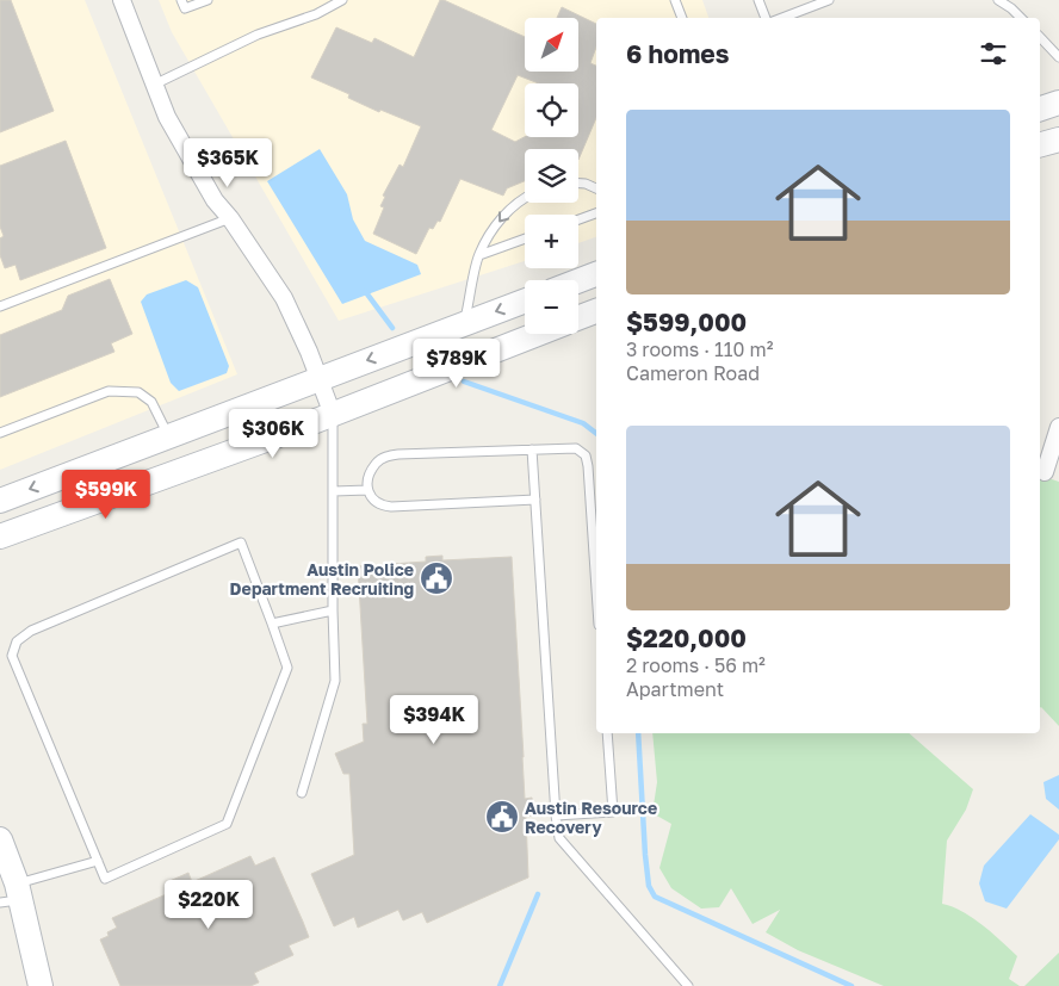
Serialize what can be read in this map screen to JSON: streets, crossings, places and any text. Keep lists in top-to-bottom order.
{
  "places": {
    "public building": ["Austin Police Department Recruiting", "Austin Resource Recovery"]
  },
  "north": "top right",
  "page": {
    "map_buttons": ["+", "−"],
    "heading": "6 homes",
    "list": [
      {
        "name": "$599,000",
        "note": "3 rooms · 110 m² · Cameron Road"
      },
      {
        "name": "$220,000",
        "note": "2 rooms · 56 m² · Apartment"
      }
    ],
    "price": [
      "$365K",
      "$789K",
      "$306K",
      "$599K",
      "$394K",
      "$220K"
    ]
  }
}
